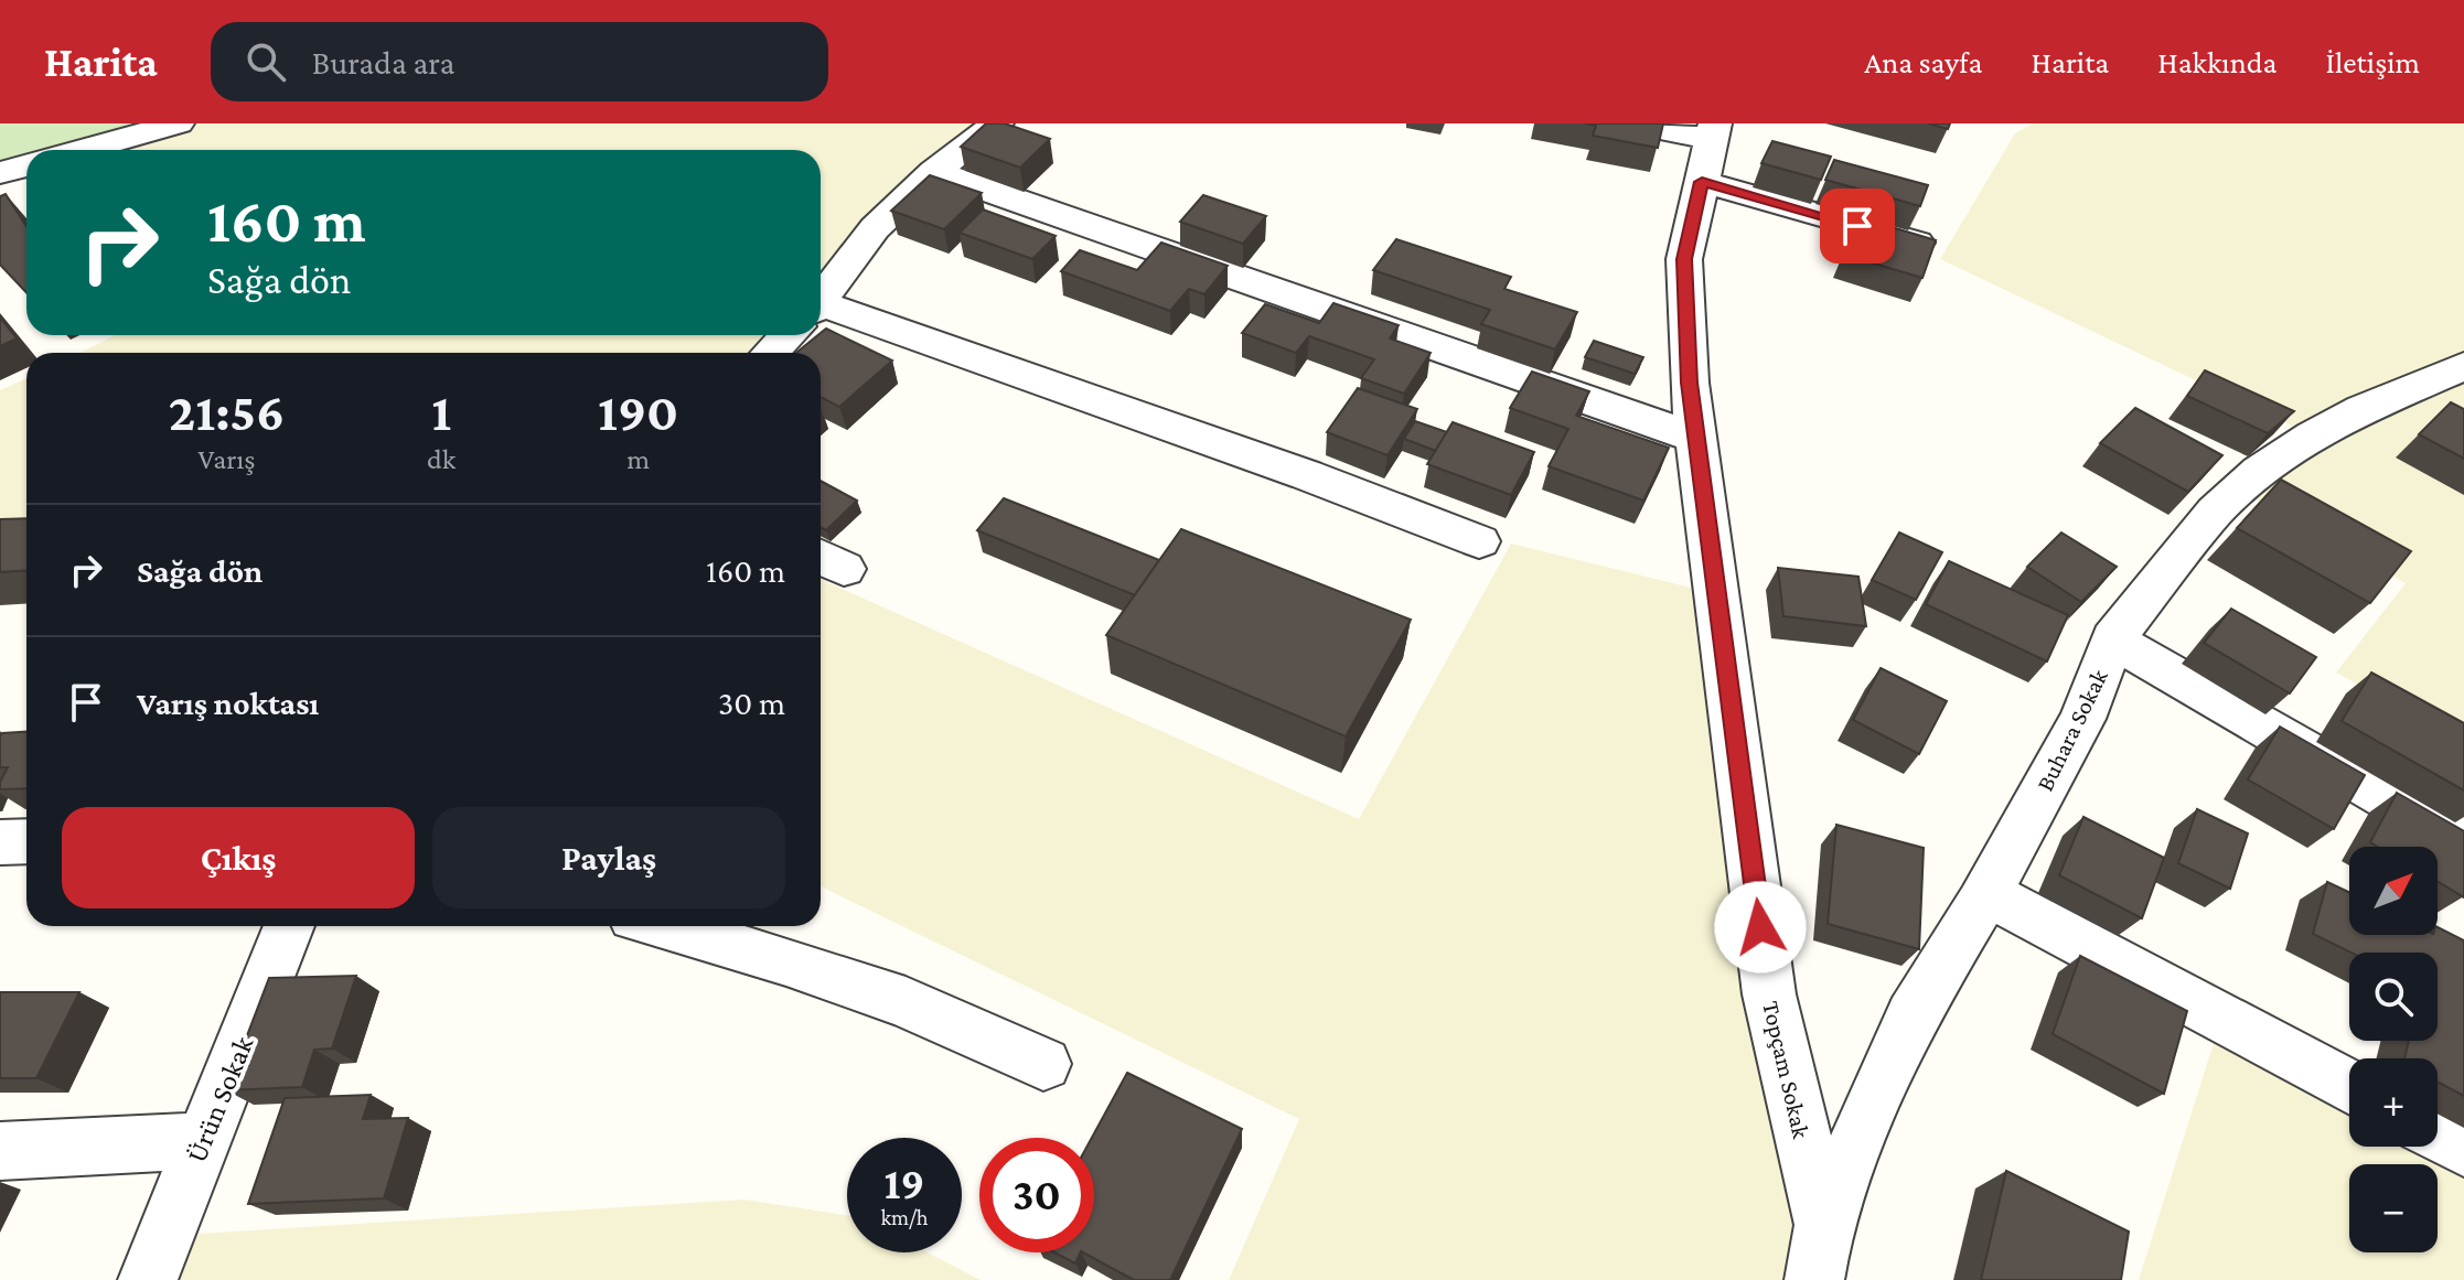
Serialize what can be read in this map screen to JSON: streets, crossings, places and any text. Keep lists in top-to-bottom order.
{
  "streets": {
    "street": ["Buhara Sokak", "Topçam Sokak", "Ürün Sokak"]
  },
  "crossings": [
    ["Buhara Sokak", "Topçam Sokak"]
  ],
  "north": "top right",
  "page": {
    "header": "Harita",
    "search": "Burada ara",
    "nav": [
      "Ana sayfa",
      "Harita",
      "Hakkında",
      "İletişim"
    ],
    "turn": ["160 m", "Sağa dön"],
    "eta": [
      "21:56",
      "Varış",
      "1",
      "dk",
      "190",
      "m"
    ],
    "list": [
      {
        "name": "Sağa dön",
        "value": "160 m"
      },
      {
        "name": "Varış noktası",
        "value": "30 m"
      }
    ],
    "buttons": ["Çıkış", "Paylaş"],
    "map_buttons": ["+", "−"],
    "speed": "19 km/h",
    "limit": "30"
  }
}
